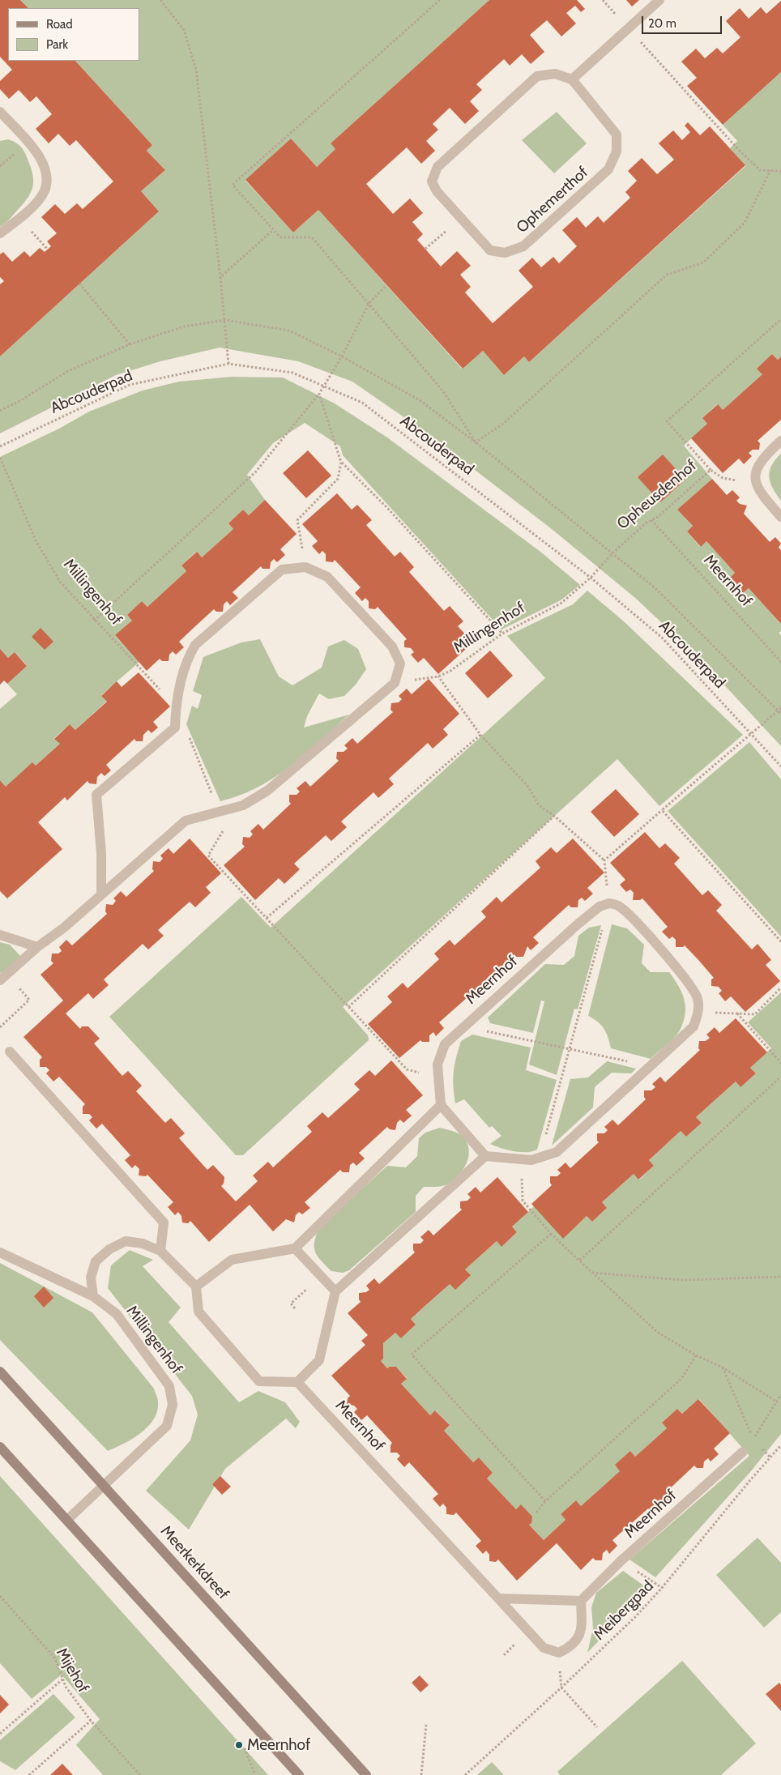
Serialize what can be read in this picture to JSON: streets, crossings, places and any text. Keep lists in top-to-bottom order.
{
  "streets": {
    "main road": ["Meerkerkdreef"],
    "street": ["Ophemerthof", "Meernhof", "Millingenhof"],
    "path": [
      "Abcouderpad",
      "Opheusdenhof",
      "Meibergpad",
      "Mijehof"
    ]
  },
  "crossings": [
    ["Abcouderpad", "Opheusdenhof"],
    ["Abcouderpad", "Millingenhof"],
    ["Opheusdenhof", "Meernhof"],
    ["Opheusdenhof", "Millingenhof"],
    ["Millingenhof", "Meerkerkdreef"]
  ],
  "places": ["Meernhof"],
  "legend": ["Road", "Park"],
  "scale_bar": "20 m"
}
